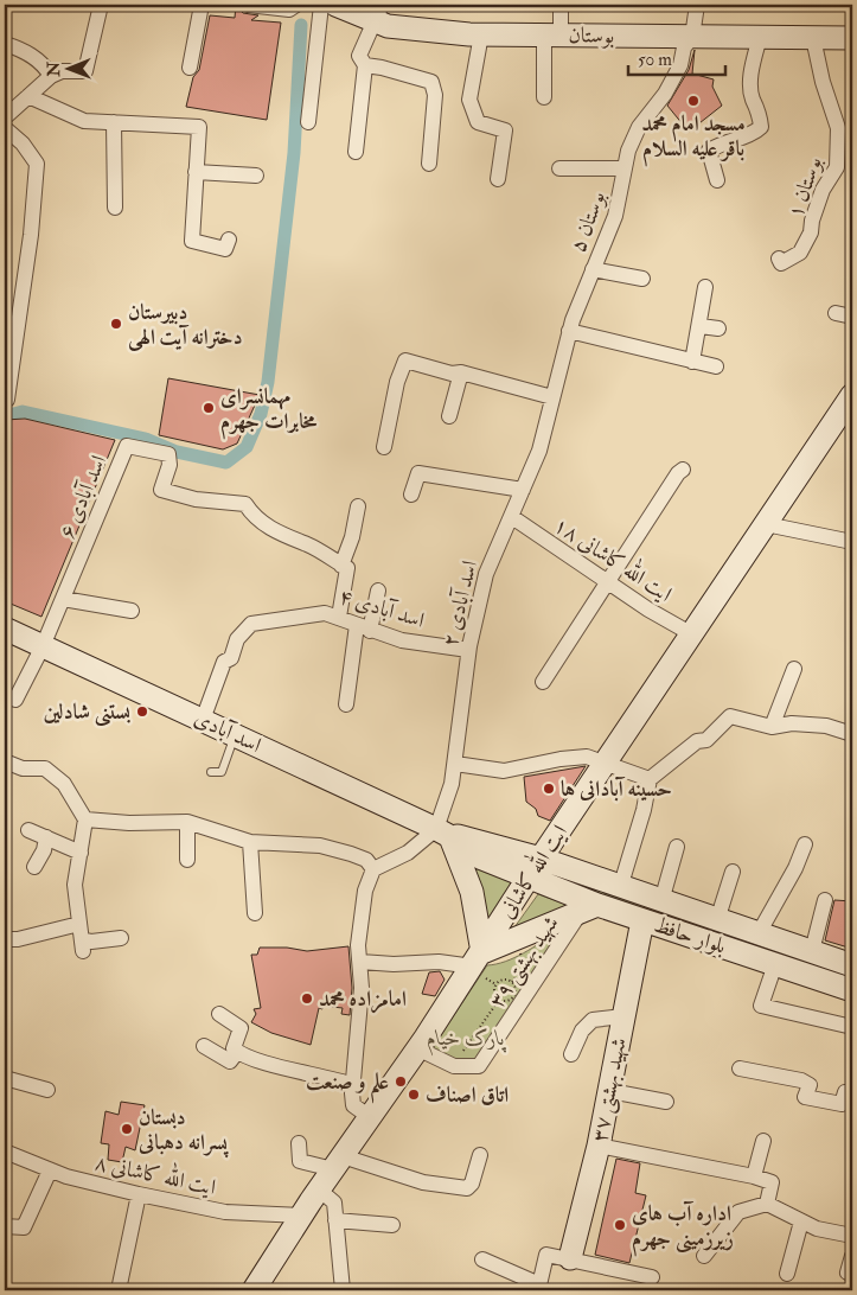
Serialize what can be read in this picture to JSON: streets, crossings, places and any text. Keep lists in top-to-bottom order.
{
  "streets": {
    "main road": [
      "بوستان",
      "اسد آبادی",
      "ایت الله کاشانی",
      "بلوار حافظ",
      "شهید بهشتی ۳۷"
    ],
    "street": [
      "بوستان ۱",
      "بوستان ۵",
      "اسد آبادی ۶",
      "ایت الله کاشانی ۱۸",
      "اسد آبادی ۲",
      "اسد آبادی ۴",
      "شهید بهشتی ۳۹",
      "ایت الله کاشانی ۸"
    ]
  },
  "crossings": [
    ["بوستان", "بوستان ۱"],
    ["بوستان", "بوستان ۵"],
    ["بوستان ۵", "اسد آبادی ۲"],
    ["اسد آبادی ۶", "اسد آبادی"],
    ["ایت الله کاشانی ۱۸", "اسد آبادی ۲"],
    ["ایت الله کاشانی ۱۸", "ایت الله کاشانی"],
    ["اسد آبادی ۲", "اسد آبادی ۴"],
    ["اسد آبادی ۲", "اسد آبادی"],
    ["اسد آبادی ۴", "اسد آبادی"],
    ["اسد آبادی", "ایت الله کاشانی"],
    ["اسد آبادی", "بلوار حافظ"],
    ["ایت الله کاشانی", "بلوار حافظ"],
    ["ایت الله کاشانی", "شهید بهشتی ۳۹"],
    ["ایت الله کاشانی", "ایت الله کاشانی ۸"],
    ["بلوار حافظ", "شهید بهشتی ۳۹"],
    ["بلوار حافظ", "شهید بهشتی ۳۷"]
  ],
  "parks": ["پارک خیام"],
  "places": [
    "مسجد امام محمد باقر علیه السلام",
    "دبیرستان دخترانه آیت الهی",
    "مهمانسرای مخابرات جهرم",
    "بستنی شادلین",
    "حسینه آبادانی ها",
    "امامزاده محمد",
    "علم و صنعت",
    "اتاق اصناف",
    "دبستان پسرانه دهبانی",
    "اداره آب های زیرزمینی جهرم"
  ],
  "scale_bar": "50 m",
  "north": "left"
}
